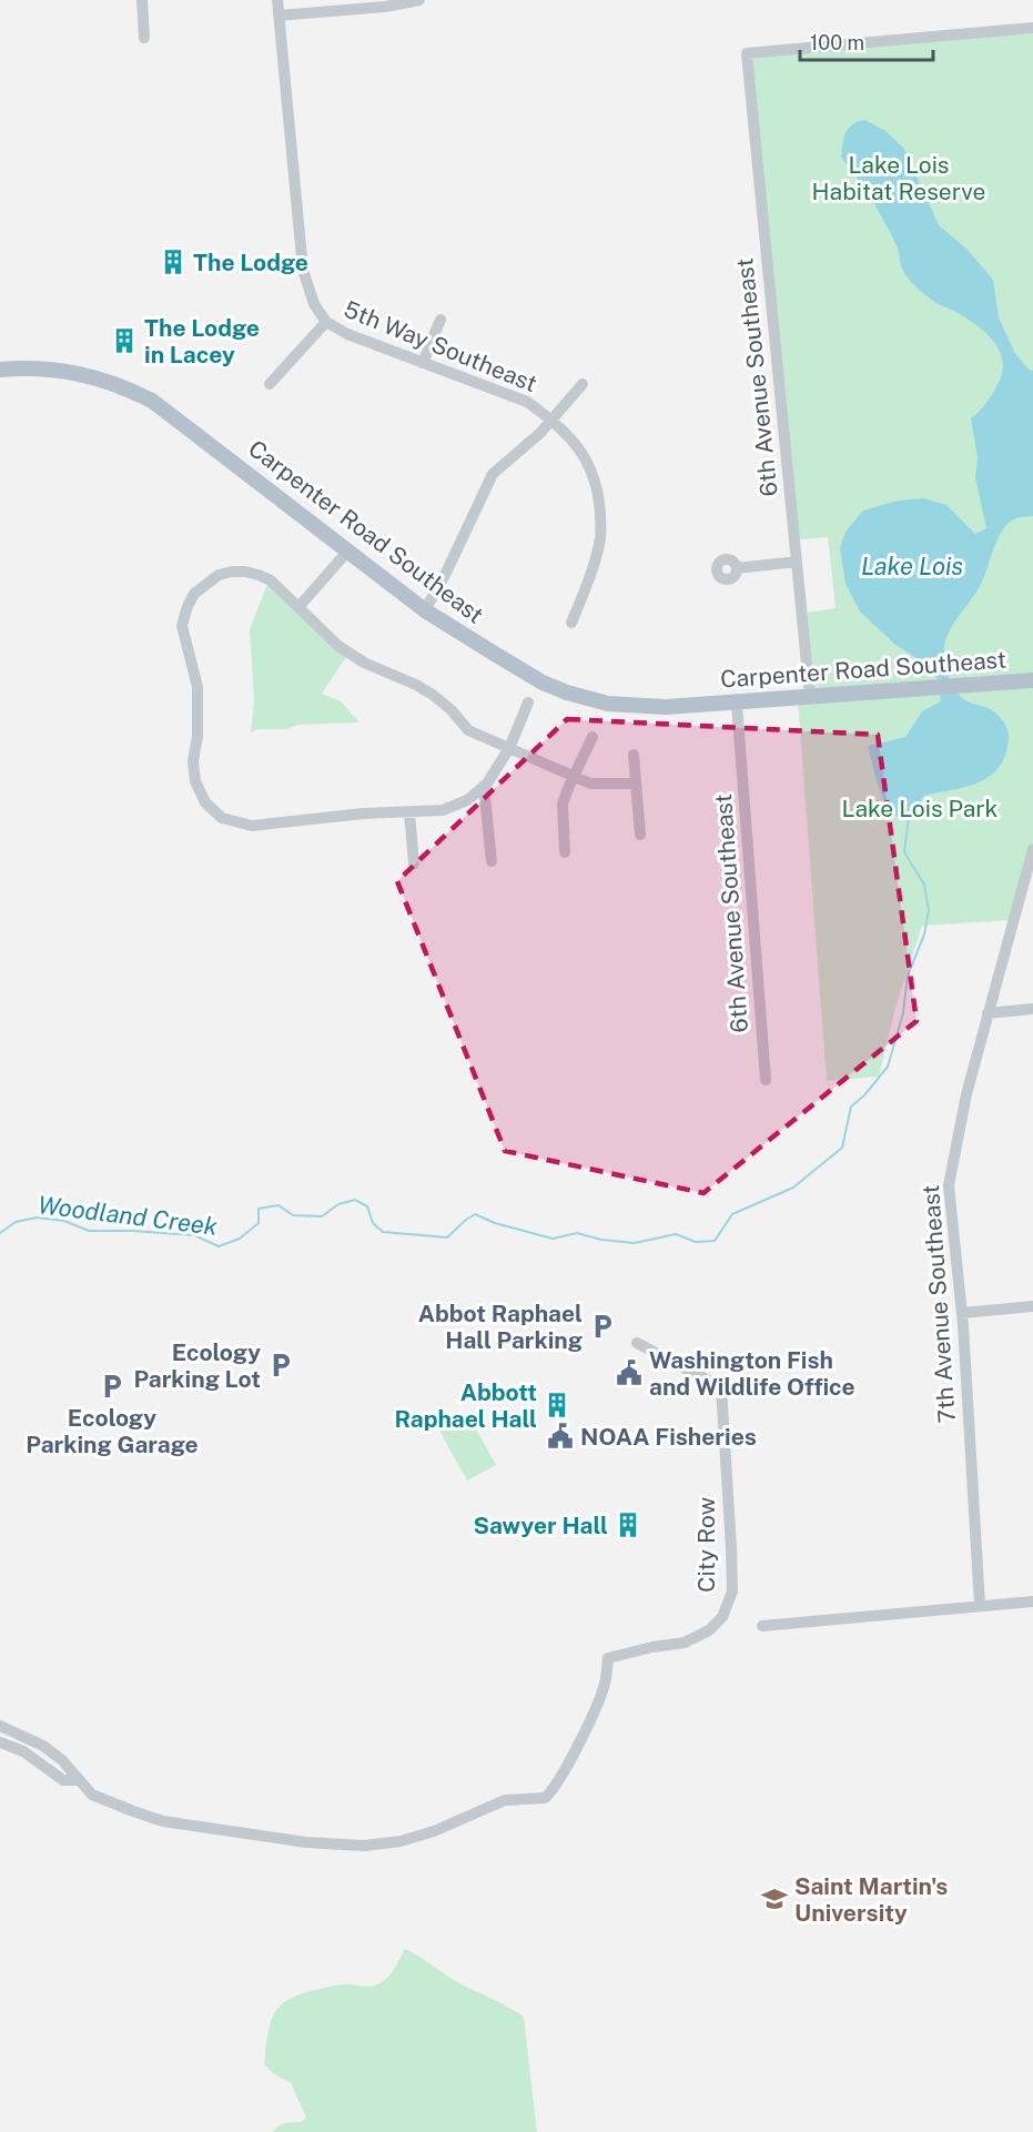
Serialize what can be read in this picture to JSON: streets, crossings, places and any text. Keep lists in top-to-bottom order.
{
  "streets": {
    "main road": ["Carpenter Road Southeast"],
    "street": [
      "5th Way Southeast",
      "6th Avenue Southeast",
      "7th Avenue Southeast",
      "City Row"
    ]
  },
  "crossings": [
    ["5th Way Southeast", "Carpenter Road Southeast"],
    ["6th Avenue Southeast", "Carpenter Road Southeast"]
  ],
  "water": ["Lake Lois", "Woodland Creek"],
  "parks": ["Lake Lois Habitat Reserve", "Lake Lois Park"],
  "places": {
    "building": [
      "The Lodge",
      "The Lodge in Lacey",
      "Abbott Raphael Hall",
      "Sawyer Hall"
    ],
    "parking": ["Abbot Raphael Hall Parking", "Ecology Parking Lot", "Ecology Parking Garage"],
    "public building": ["Washington Fish and Wildlife Office", "NOAA Fisheries"],
    "school or university": ["Saint Martin's University"]
  },
  "scale_bar": "100 m"
}
